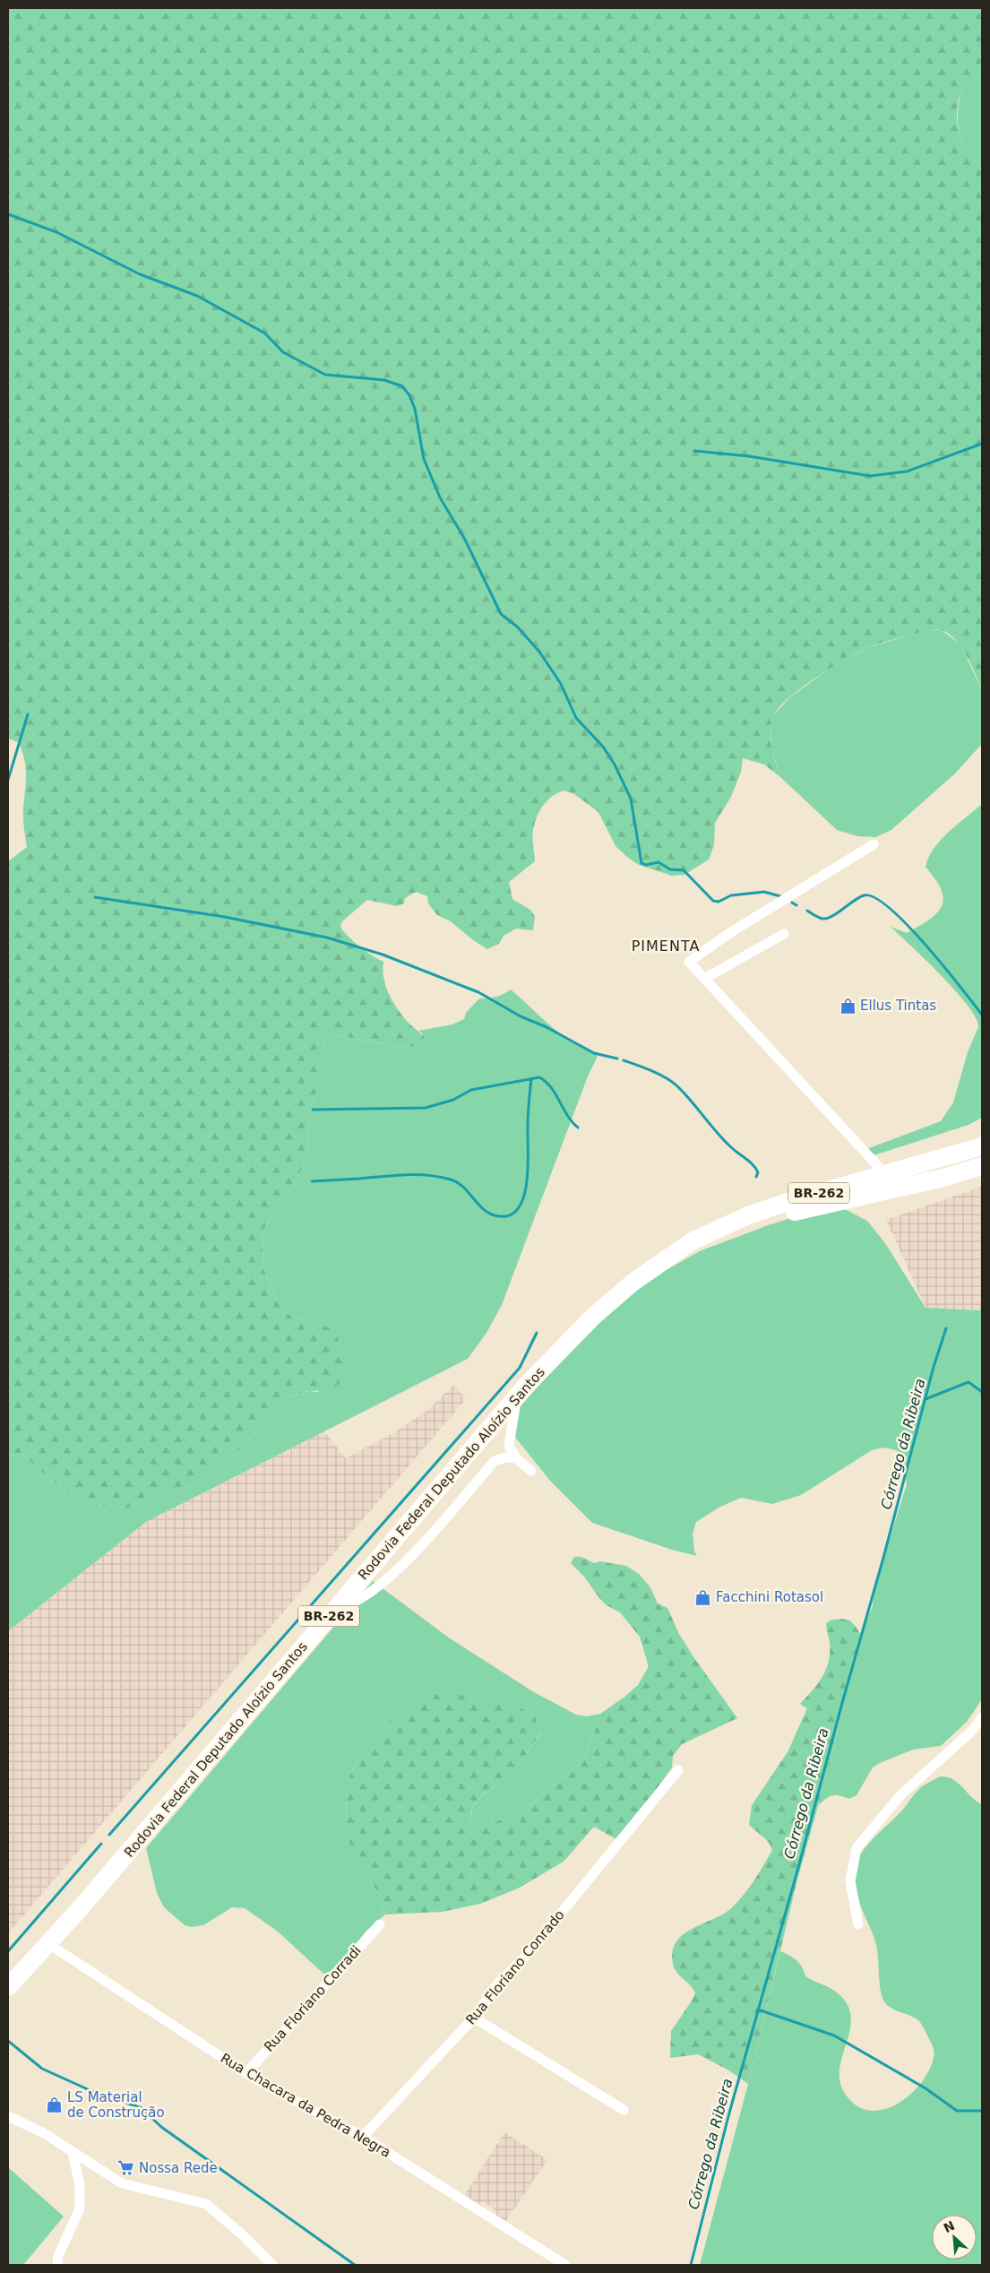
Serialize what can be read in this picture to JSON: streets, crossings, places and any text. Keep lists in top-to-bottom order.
{
  "streets": {
    "highway": ["BR-262", "Rodovia Federal Deputado Aloízio Santos"],
    "street": ["Rua Floriano Conrado", "Rua Floriano Corradi", "Rua Chacara da Pedra Negra"]
  },
  "crossings": [
    ["BR-262", "Rodovia Federal Deputado Aloízio Santos"],
    ["Rodovia Federal Deputado Aloízio Santos", "Rua Chacara da Pedra Negra"],
    ["Rua Floriano Conrado", "Rua Chacara da Pedra Negra"],
    ["Rua Floriano Corradi", "Rua Chacara da Pedra Negra"]
  ],
  "districts": ["PIMENTA"],
  "water": ["Córrego da Ribeira"],
  "places": {
    "shop": ["Ellus Tintas", "Facchini Rotasol", "LS Material de Construção"],
    "supermarket": ["Nossa Rede"]
  },
  "north": "top left"
}
